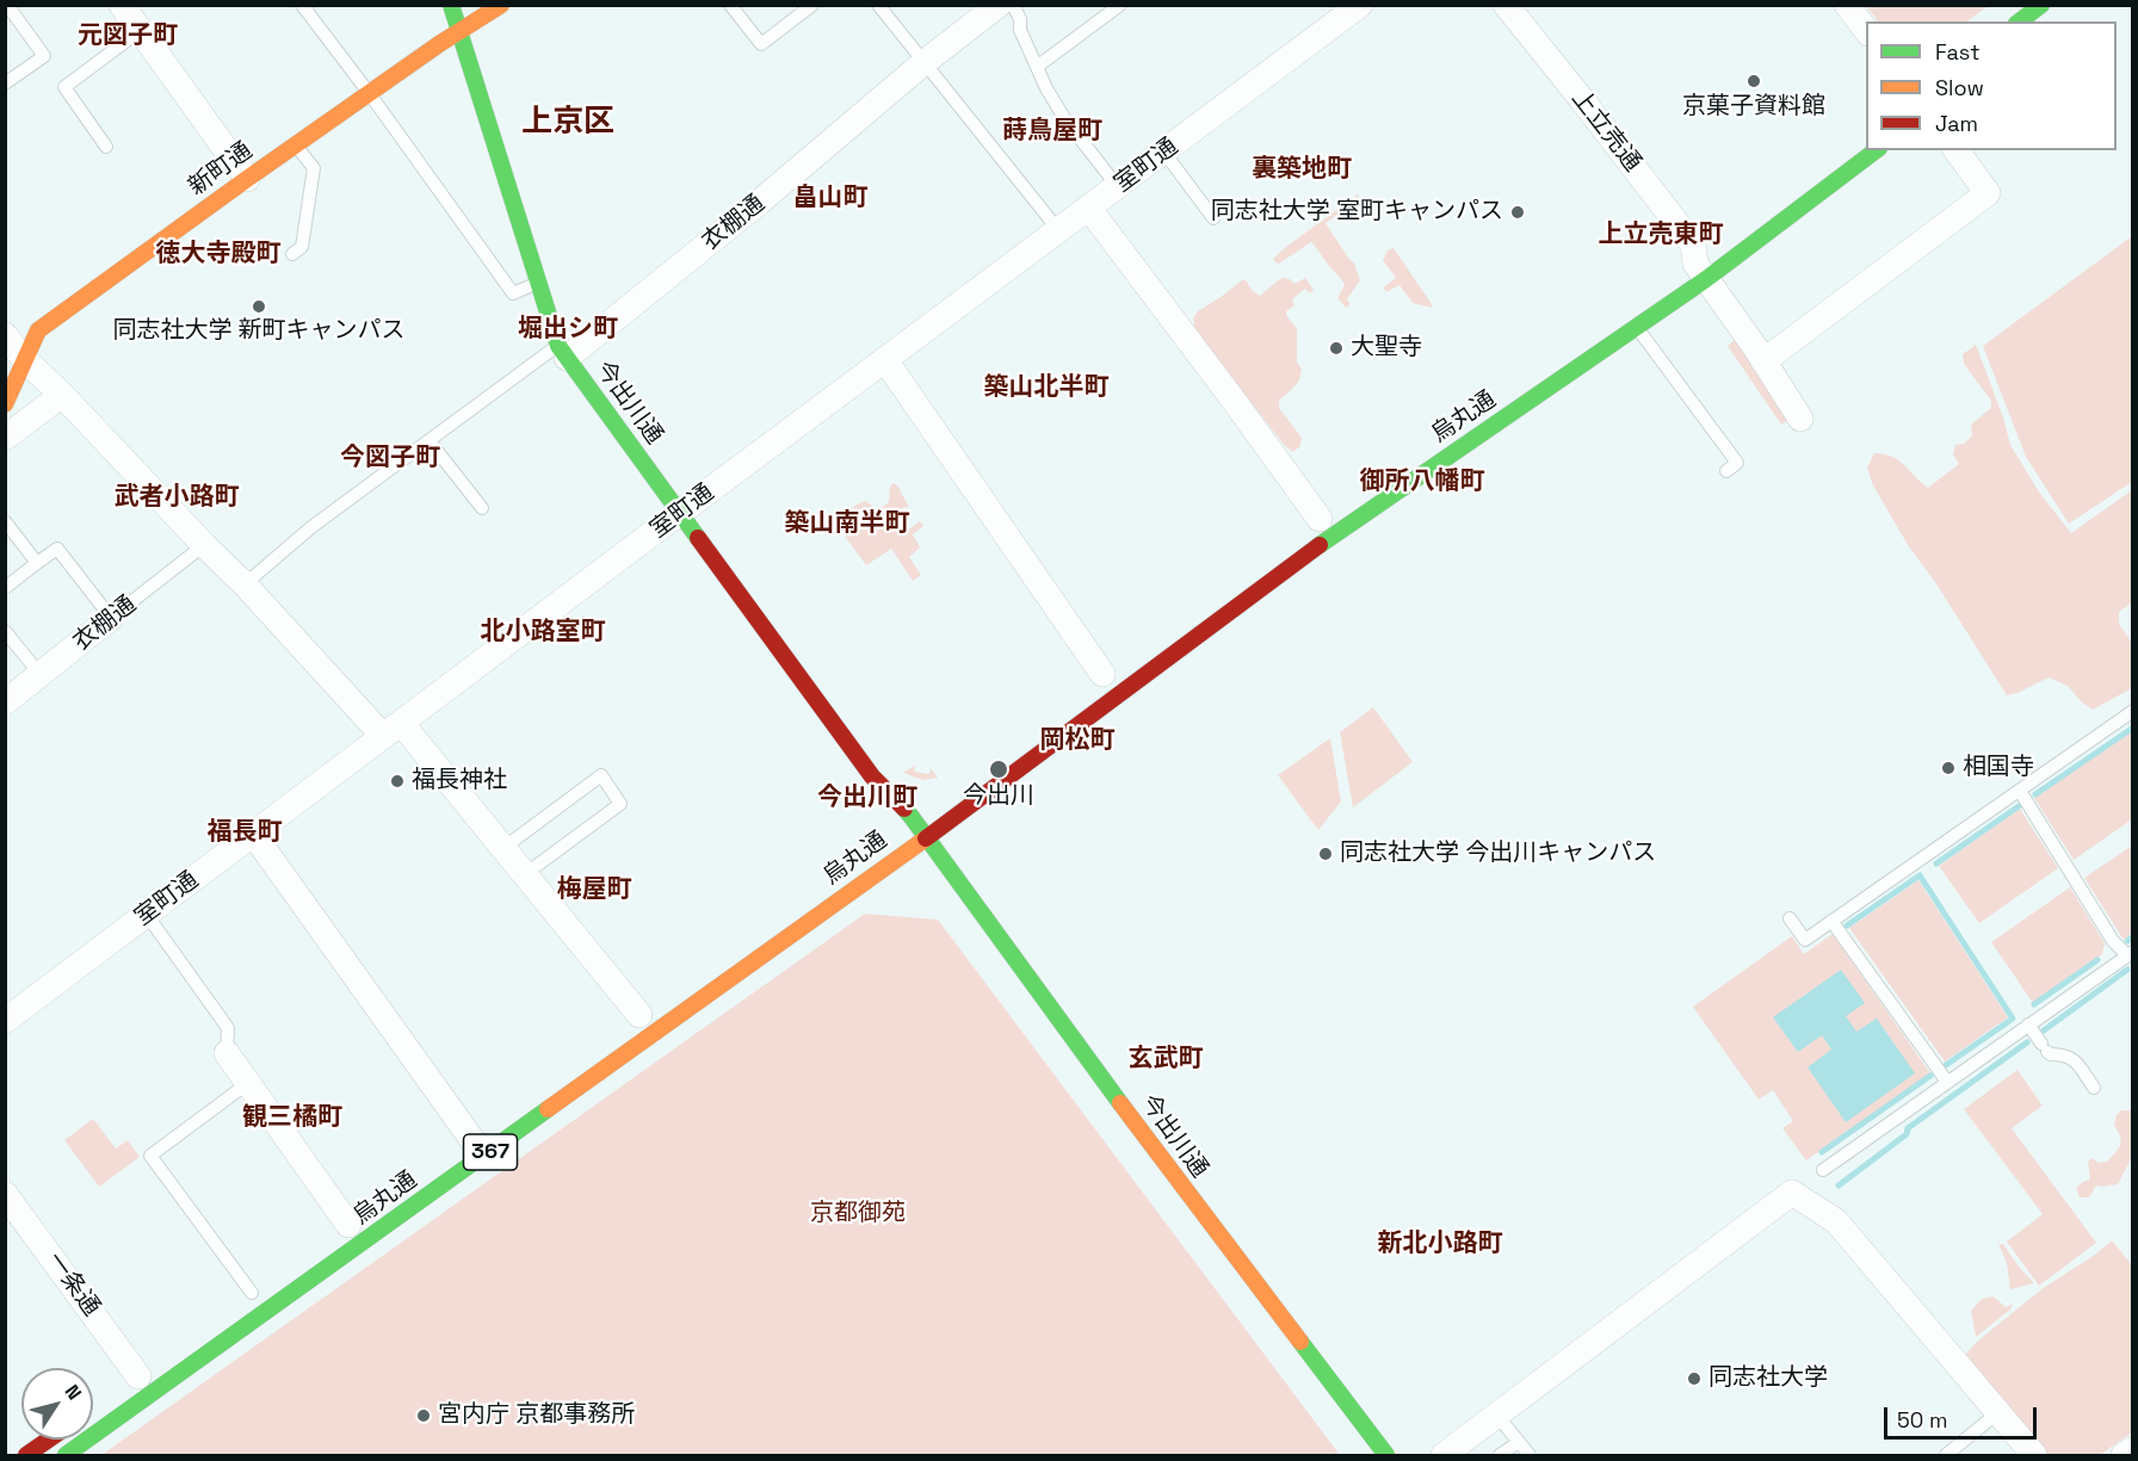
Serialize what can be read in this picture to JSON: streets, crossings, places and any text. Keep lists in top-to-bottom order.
{
  "streets": {
    "main road": [
      "新町通",
      "今出川通",
      "烏丸通",
      "367"
    ],
    "street": [
      "上立売通",
      "室町通",
      "衣棚通",
      "一条通"
    ]
  },
  "crossings": [
    ["上立売通", "烏丸通"],
    ["室町通", "今出川通"],
    ["新町通", "今出川通"],
    ["衣棚通", "今出川通"],
    ["今出川通", "烏丸通"]
  ],
  "districts": [
    "元図子町",
    "上京区",
    "蒔鳥屋町",
    "裏築地町",
    "畠山町",
    "上立売東町",
    "徳大寺殿町",
    "堀出シ町",
    "築山北半町",
    "今図子町",
    "御所八幡町",
    "武者小路町",
    "築山南半町",
    "北小路室町",
    "岡松町",
    "今出川町",
    "福長町",
    "梅屋町",
    "玄武町",
    "観三橘町",
    "新北小路町"
  ],
  "parks": ["京都御苑"],
  "places": [
    "京菓子資料館",
    "同志社大学 室町キャンパス",
    "同志社大学 新町キャンパス",
    "大聖寺",
    "相国寺",
    "今出川",
    "福長神社",
    "同志社大学 今出川キャンパス",
    "同志社大学",
    "宮内庁 京都事務所"
  ],
  "legend": ["Fast", "Slow", "Jam"],
  "scale_bar": "50 m",
  "north": "top right"
}
